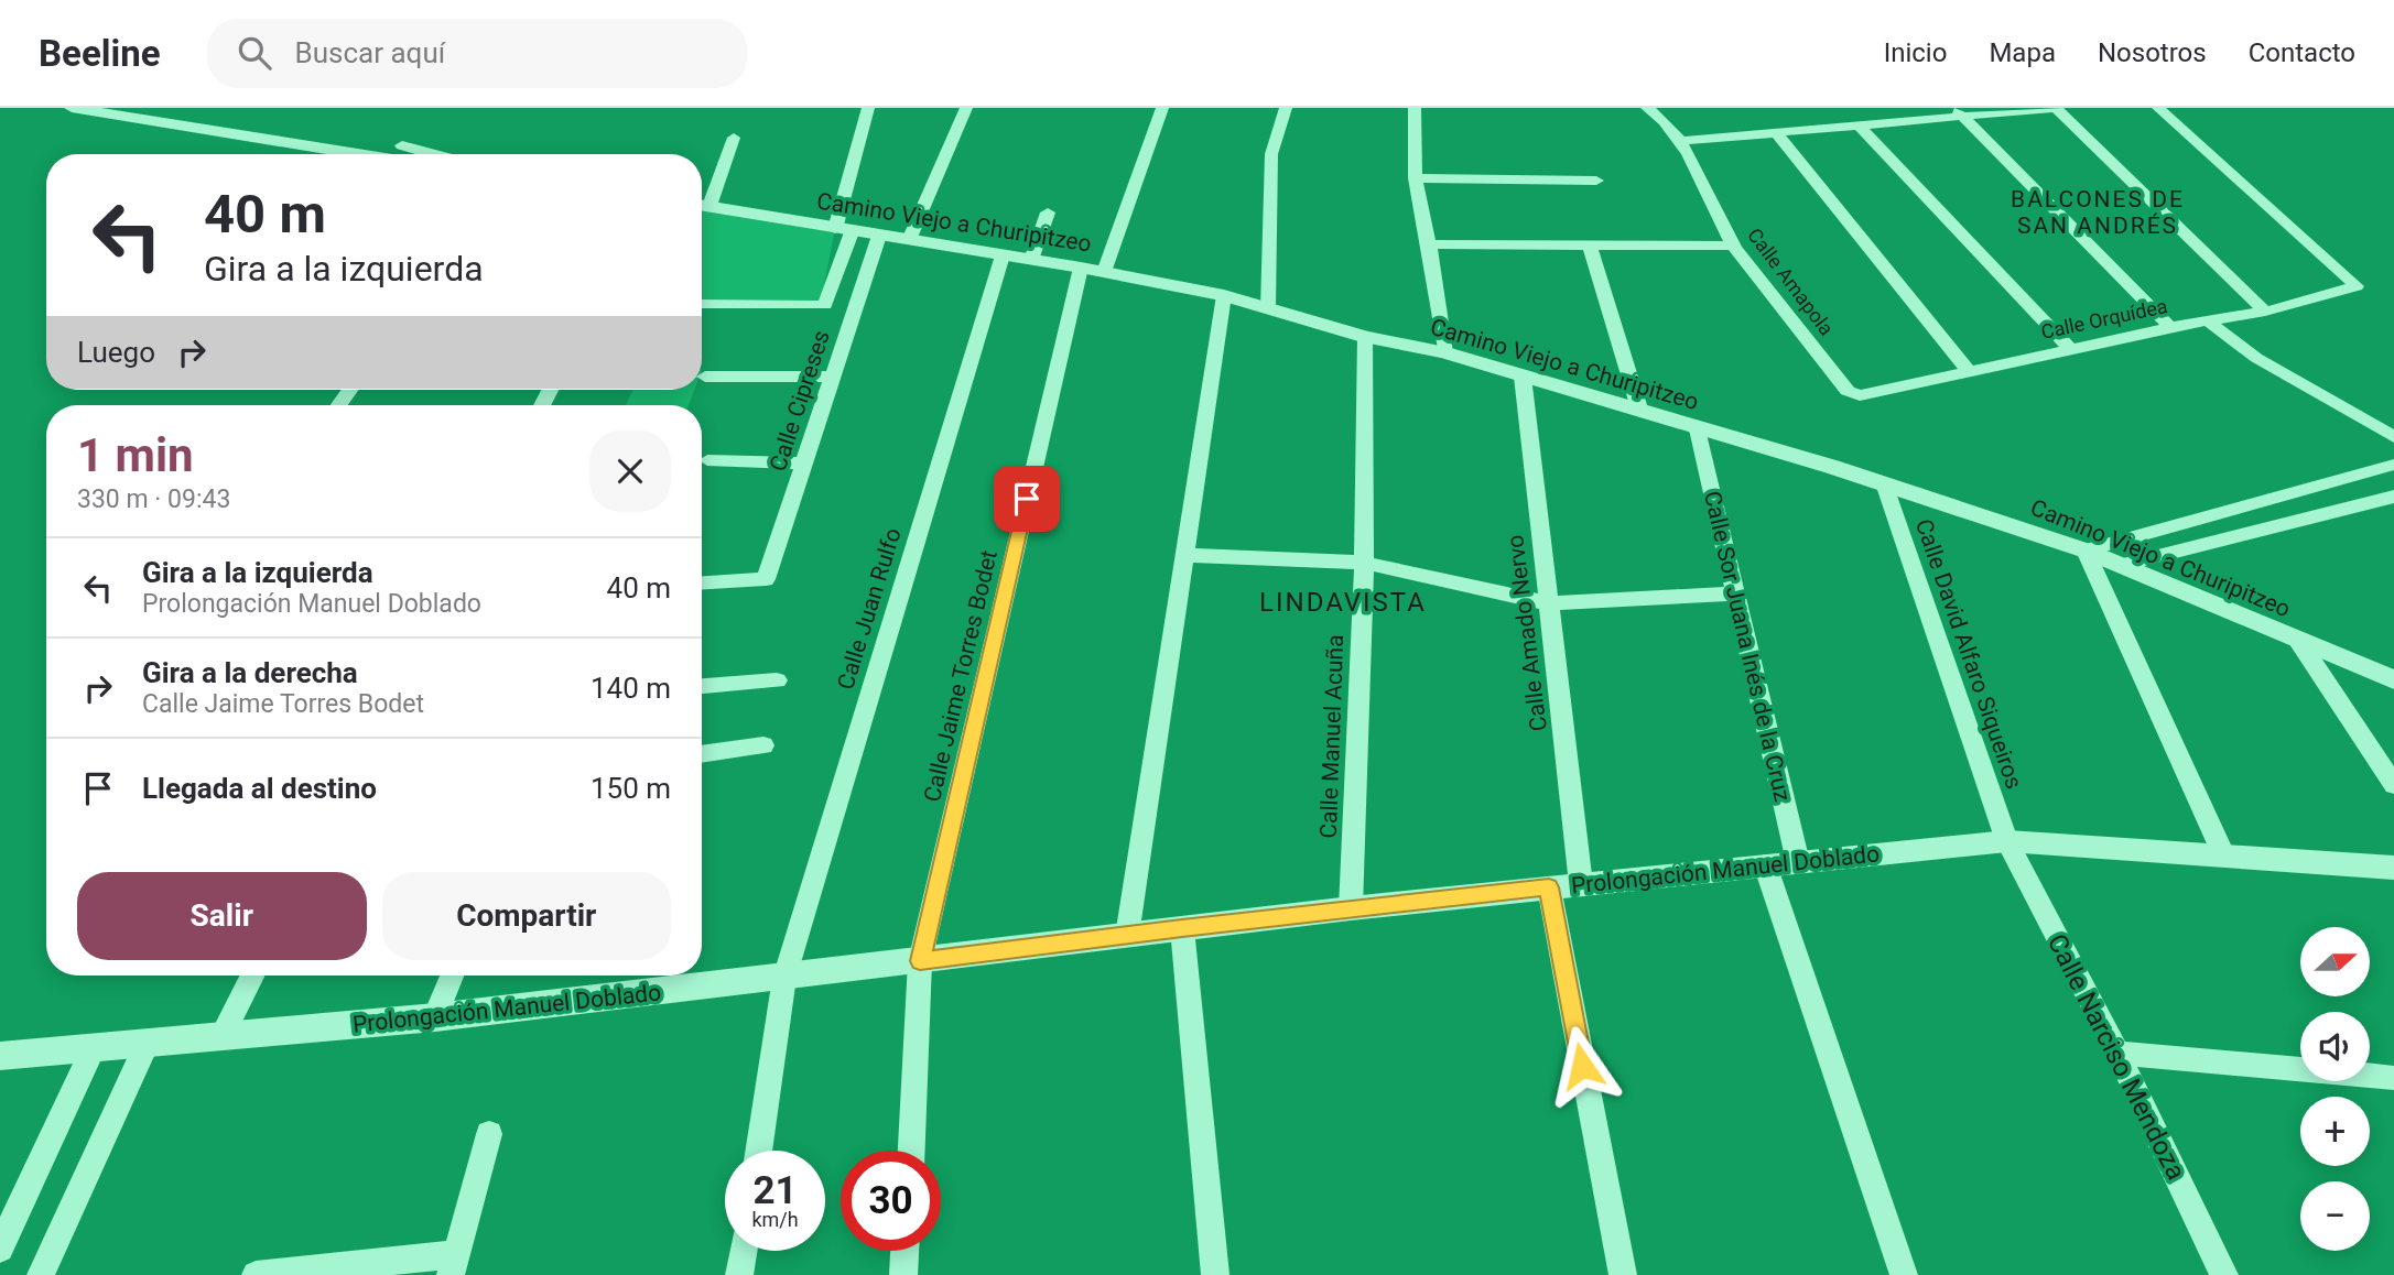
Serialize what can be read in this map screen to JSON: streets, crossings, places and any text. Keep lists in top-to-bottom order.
{
  "streets": {
    "street": [
      "Camino Viejo a Churipitzeo",
      "Calle Amapola",
      "Calle Orquídea",
      "Calle Cipreses",
      "Calle Juan Rulfo",
      "Calle Amado Nervo",
      "Calle Sor Juana Inés de la Cruz",
      "Calle David Alfaro Siqueiros",
      "Calle Jaime Torres Bodet",
      "Calle Manuel Acuña",
      "Prolongación Manuel Doblado",
      "Calle Narciso Mendoza"
    ]
  },
  "crossings": [
    ["Camino Viejo a Churipitzeo", "Calle Cipreses"],
    ["Camino Viejo a Churipitzeo", "Calle Juan Rulfo"],
    ["Camino Viejo a Churipitzeo", "Calle Amado Nervo"],
    ["Camino Viejo a Churipitzeo", "Calle Sor Juana Inés de la Cruz"],
    ["Camino Viejo a Churipitzeo", "Calle David Alfaro Siqueiros"],
    ["Camino Viejo a Churipitzeo", "Calle Jaime Torres Bodet"],
    ["Camino Viejo a Churipitzeo", "Calle Manuel Acuña"],
    ["Calle Amapola", "Calle Orquídea"],
    ["Calle Juan Rulfo", "Prolongación Manuel Doblado"],
    ["Calle Amado Nervo", "Prolongación Manuel Doblado"],
    ["Calle Sor Juana Inés de la Cruz", "Prolongación Manuel Doblado"],
    ["Calle David Alfaro Siqueiros", "Prolongación Manuel Doblado"],
    ["Calle David Alfaro Siqueiros", "Calle Narciso Mendoza"],
    ["Calle Jaime Torres Bodet", "Prolongación Manuel Doblado"],
    ["Calle Manuel Acuña", "Prolongación Manuel Doblado"],
    ["Prolongación Manuel Doblado", "Calle Narciso Mendoza"]
  ],
  "districts": ["BALCONES DE SAN ANDRÉS", "LINDAVISTA"],
  "north": "right",
  "page": {
    "header": "Beeline",
    "search": "Buscar aquí",
    "nav": [
      "Inicio",
      "Mapa",
      "Nosotros",
      "Contacto"
    ],
    "turn": ["40 m", "Gira a la izquierda"],
    "then": "Luego",
    "heading": ["1 min", "330 m · 09:43"],
    "list": [
      {
        "name": "Gira a la izquierda",
        "note": "Prolongación Manuel Doblado",
        "value": "40 m"
      },
      {
        "name": "Gira a la derecha",
        "note": "Calle Jaime Torres Bodet",
        "value": "140 m"
      },
      {
        "name": "Llegada al destino",
        "value": "150 m"
      }
    ],
    "buttons": ["Salir", "Compartir"],
    "map_buttons": ["+", "−"],
    "speed": "21 km/h",
    "limit": "30"
  }
}
